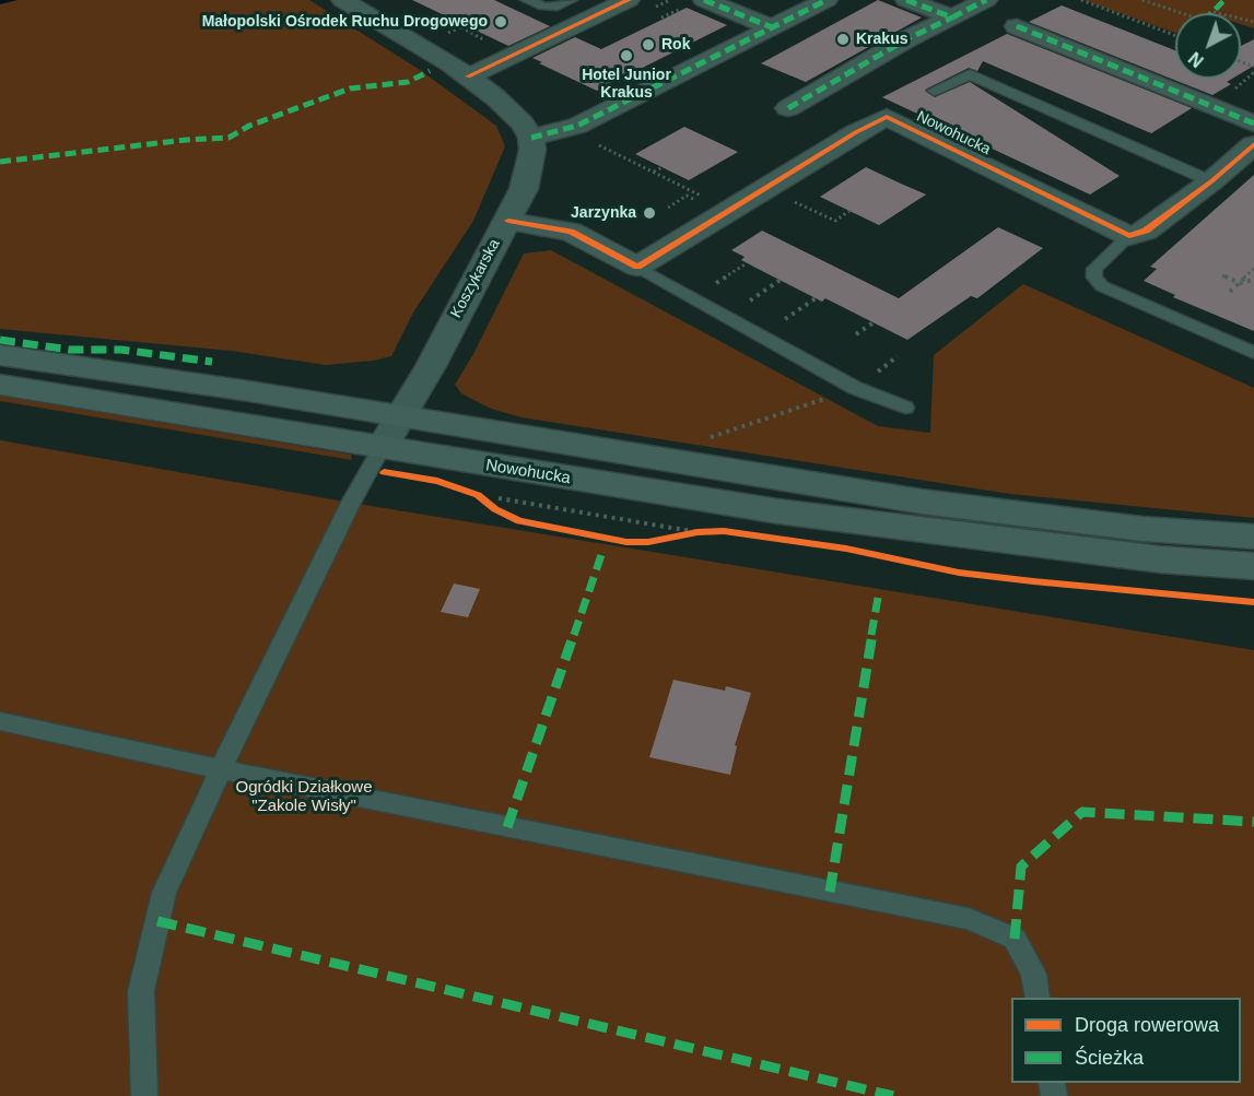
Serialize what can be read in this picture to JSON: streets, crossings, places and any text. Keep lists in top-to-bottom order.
{
  "streets": {
    "main road": ["Nowohucka"],
    "street": ["Koszykarska"]
  },
  "crossings": [
    ["Nowohucka", "Koszykarska"]
  ],
  "parks": ["Ogródki Działkowe \"Zakole Wisły\""],
  "places": [
    "Małopolski Ośrodek Ruchu Drogowego",
    "Krakus",
    "Rok",
    "Hotel Junior Krakus",
    "Jarzynka"
  ],
  "legend": ["Droga rowerowa", "Ścieżka"],
  "north": "bottom left"
}
